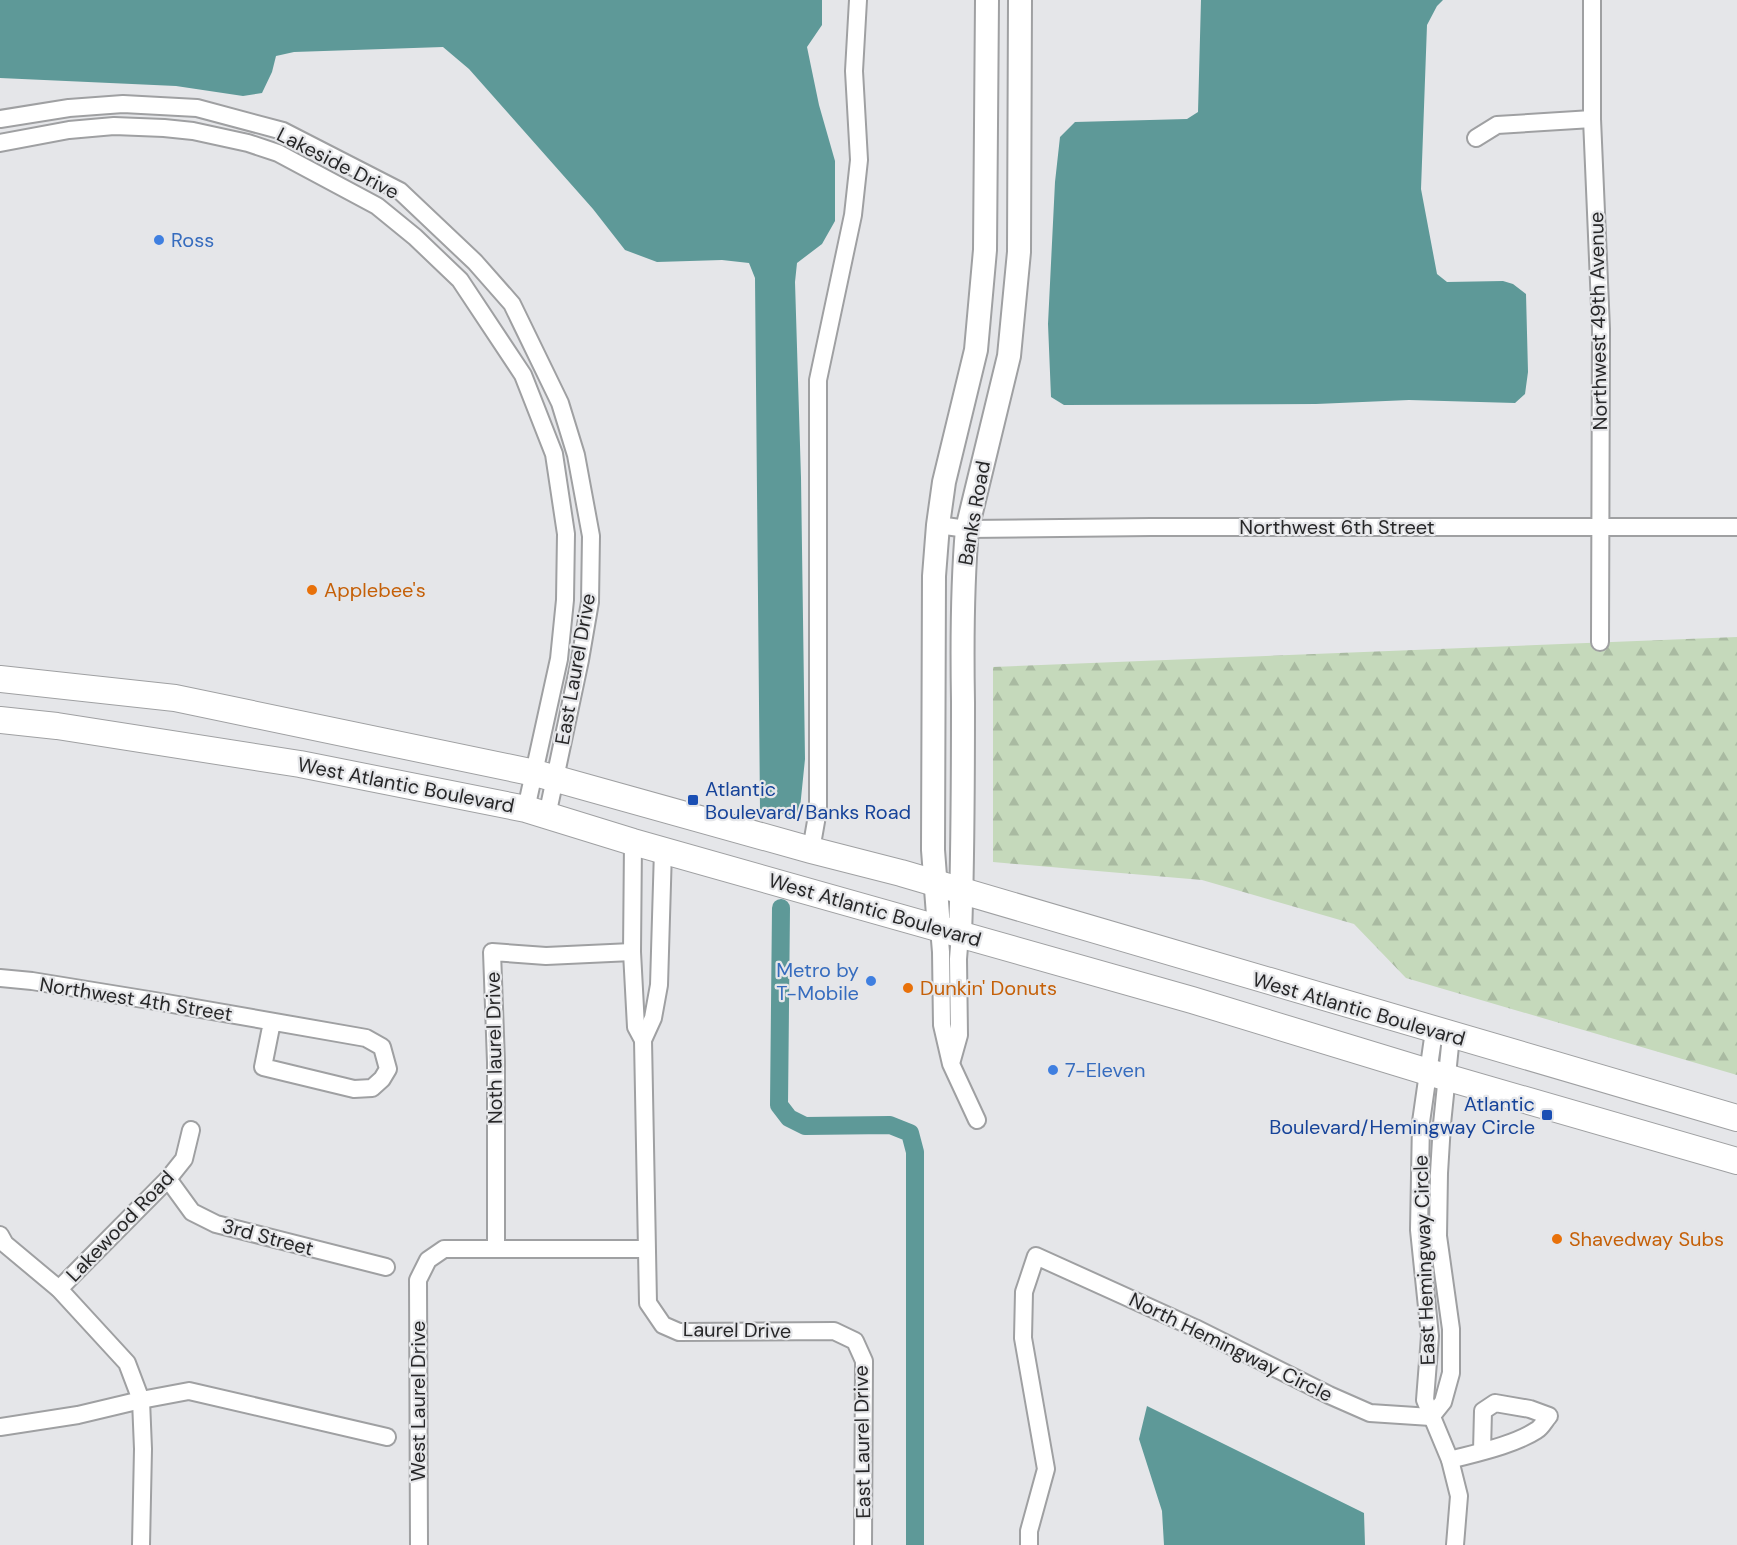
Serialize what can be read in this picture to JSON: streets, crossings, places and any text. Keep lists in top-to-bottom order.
{
  "streets": {
    "main road": ["West Atlantic Boulevard"],
    "street": [
      "Lakeside Drive",
      "Northwest 49th Avenue",
      "Banks Road",
      "Northwest 6th Street",
      "East Laurel Drive",
      "Northwest 4th Street",
      "Noth laurel Drive",
      "Lakewood Road",
      "3rd Street",
      "East Hemingway Circle",
      "Laurel Drive",
      "North Hemingway Circle",
      "West Laurel Drive"
    ]
  },
  "crossings": [
    ["Lakeside Drive", "East Laurel Drive"],
    ["Northwest 49th Avenue", "Northwest 6th Street"],
    ["Banks Road", "Northwest 6th Street"],
    ["Banks Road", "West Atlantic Boulevard"],
    ["East Laurel Drive", "West Atlantic Boulevard"],
    ["East Laurel Drive", "Laurel Drive"],
    ["West Atlantic Boulevard", "East Hemingway Circle"],
    ["West Atlantic Boulevard", "Laurel Drive"],
    ["Noth laurel Drive", "Laurel Drive"],
    ["Noth laurel Drive", "West Laurel Drive"],
    ["Lakewood Road", "3rd Street"],
    ["East Hemingway Circle", "North Hemingway Circle"]
  ],
  "places": {
    "other": [
      "Ross",
      "Applebee's",
      "Metro by T-Mobile",
      "Dunkin' Donuts",
      "7-Eleven",
      "Shavedway Subs"
    ],
    "transit": ["Atlantic Boulevard/Banks Road", "Atlantic Boulevard/Hemingway Circle"]
  }
}
